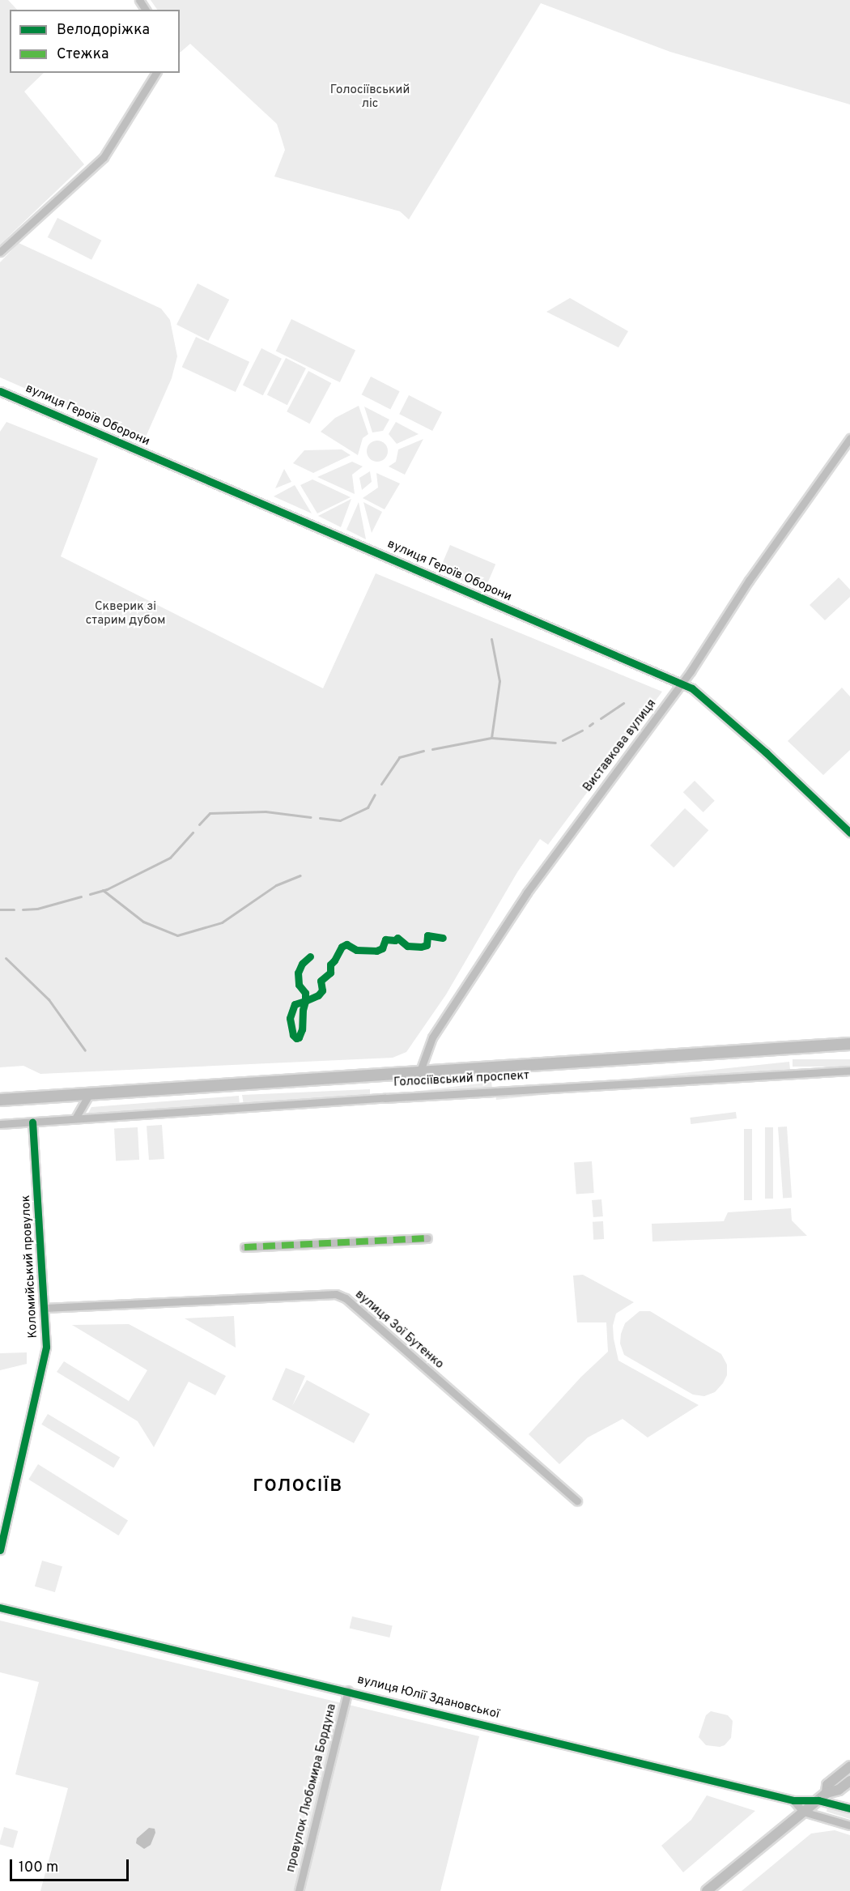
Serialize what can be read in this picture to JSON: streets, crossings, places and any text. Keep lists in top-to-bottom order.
{
  "streets": {
    "highway": ["Голосіївський проспект"],
    "street": [
      "вулиця Героїв Оборони",
      "Виставкова вулиця",
      "Коломийський провулок",
      "вулиця Зої Бутенко",
      "вулиця Юлії Здановської",
      "провулок Любомира Бордуна"
    ]
  },
  "crossings": [
    ["вулиця Героїв Оборони", "Виставкова вулиця"],
    ["Виставкова вулиця", "Голосіївський проспект"],
    ["Голосіївський проспект", "Коломийський провулок"],
    ["Коломийський провулок", "вулиця Зої Бутенко"],
    ["вулиця Юлії Здановської", "провулок Любомира Бордуна"]
  ],
  "districts": ["ГОЛОСІЇВ"],
  "parks": ["Голосіївський ліс", "Скверик зі старим дубом"],
  "legend": ["Велодоріжка", "Стежка"],
  "scale_bar": "100 m"
}
